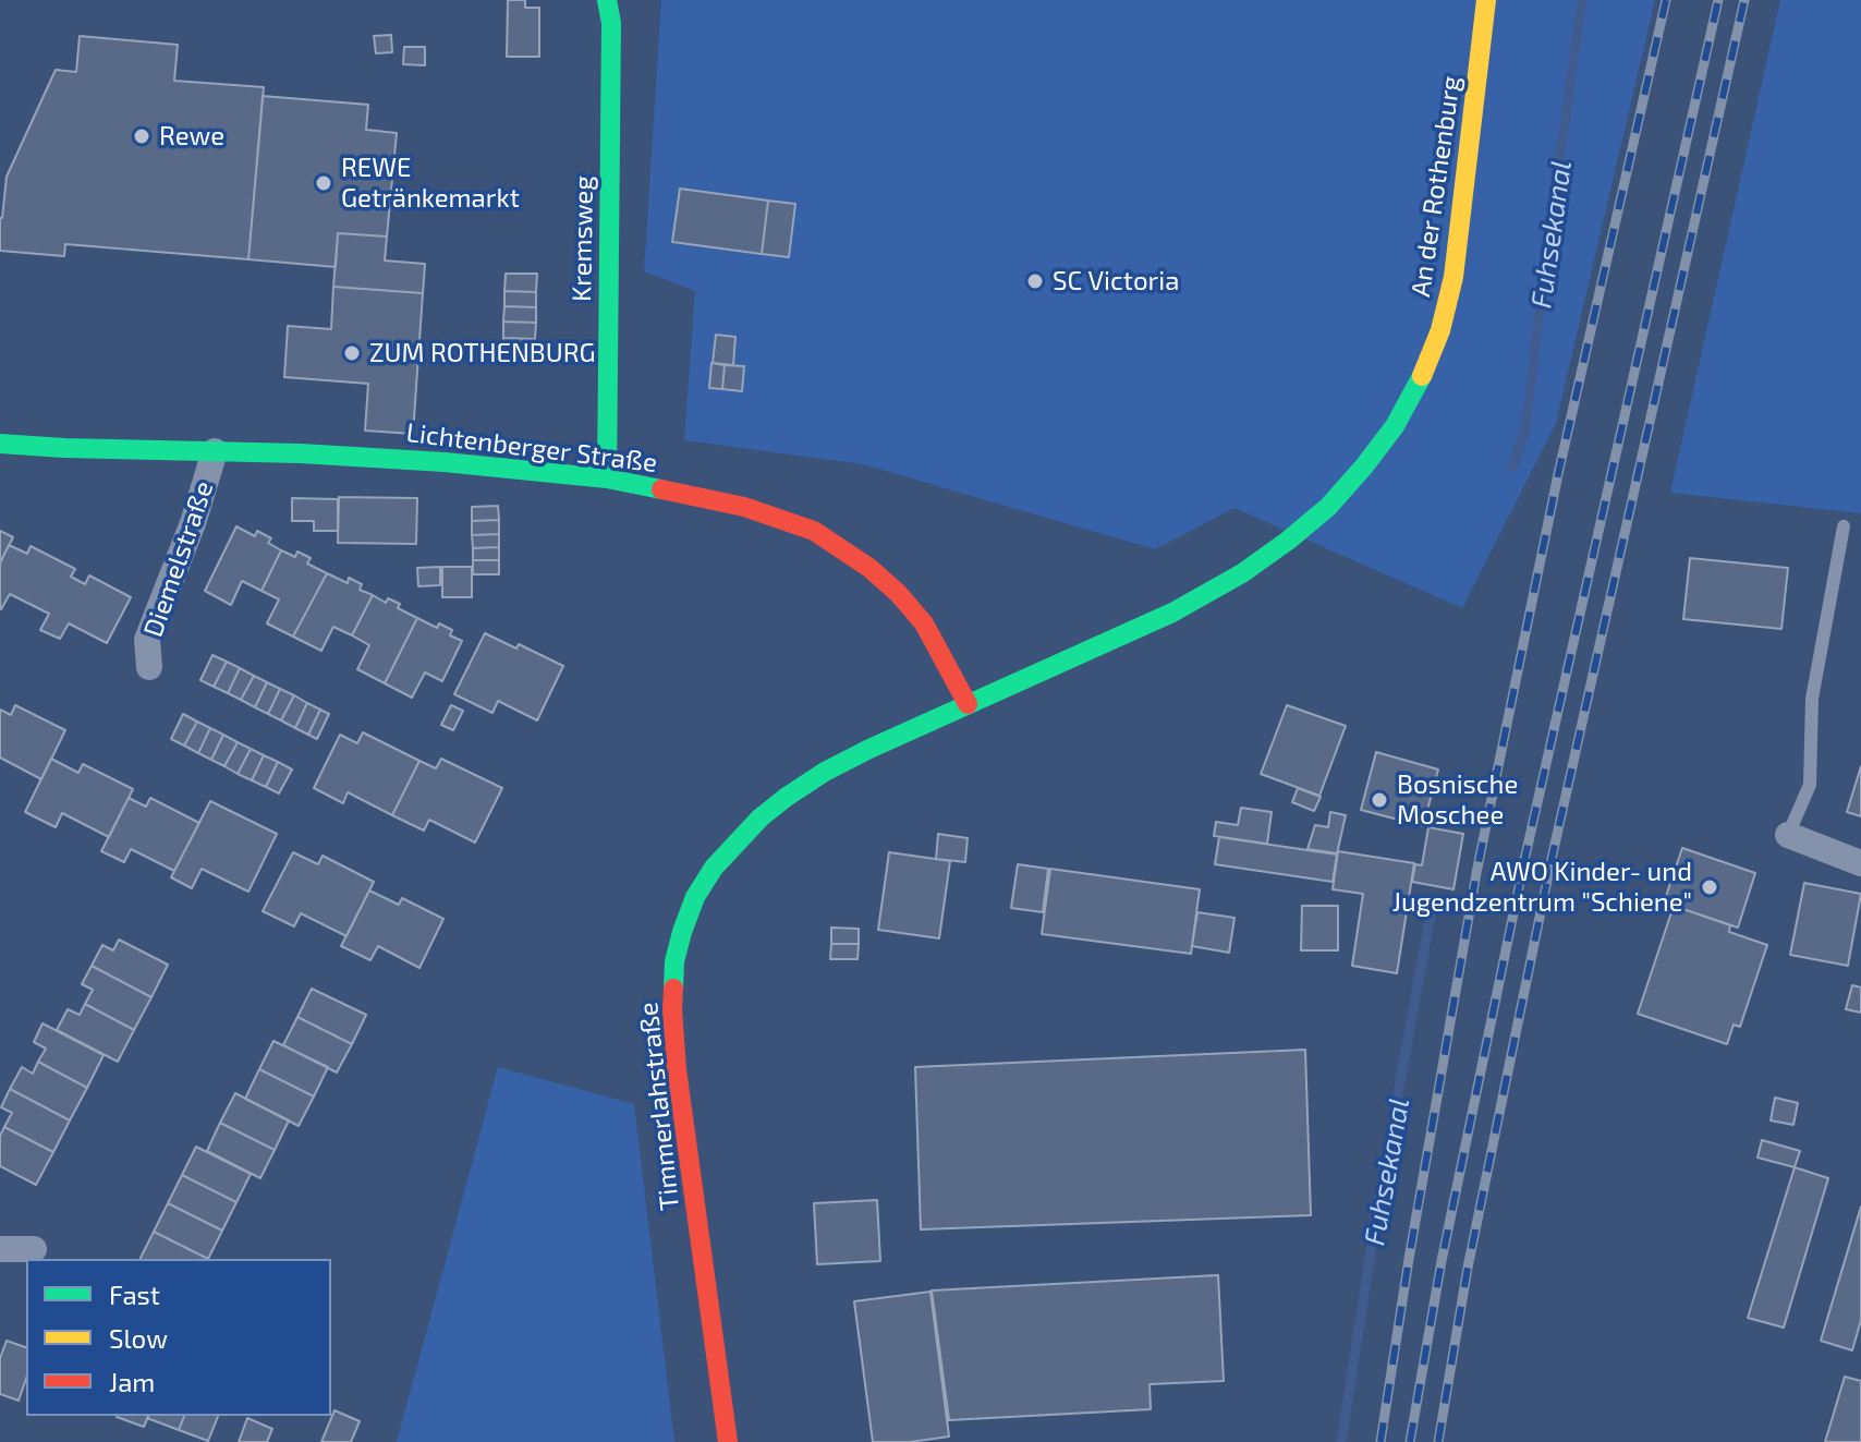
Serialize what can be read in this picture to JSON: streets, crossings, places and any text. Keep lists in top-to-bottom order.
{
  "streets": {
    "main road": [
      "An der Rothenburg",
      "Kremsweg",
      "Lichtenberger Straße",
      "Timmerlahstraße"
    ],
    "street": ["Diemelstraße"]
  },
  "crossings": [
    ["An der Rothenburg", "Lichtenberger Straße"],
    ["An der Rothenburg", "Timmerlahstraße"],
    ["Kremsweg", "Lichtenberger Straße"],
    ["Lichtenberger Straße", "Diemelstraße"],
    ["Lichtenberger Straße", "Timmerlahstraße"]
  ],
  "water": ["Fuhsekanal"],
  "places": [
    "Rewe",
    "REWE Getränkemarkt",
    "SC Victoria",
    "ZUM ROTHENBURG",
    "Bosnische Moschee",
    "AWO Kinder- und Jugendzentrum \"Schiene\""
  ],
  "legend": ["Fast", "Slow", "Jam"]
}
